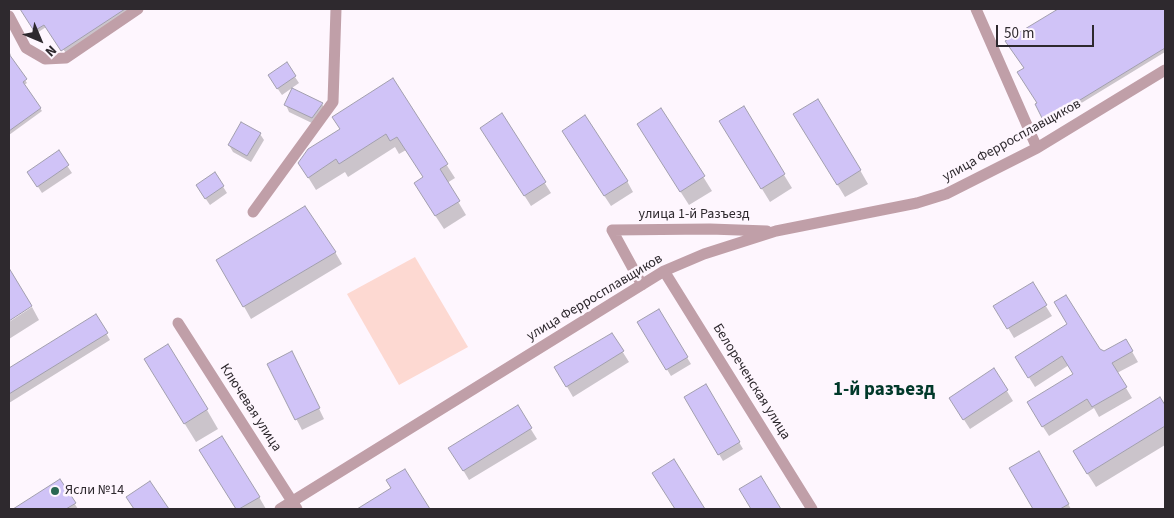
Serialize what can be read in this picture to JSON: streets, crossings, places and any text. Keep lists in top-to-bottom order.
{
  "streets": {
    "street": [
      "улица Ферросплавщиков",
      "улица 1-й Разъезд",
      "Белореченская улица",
      "Ключевая улица"
    ]
  },
  "crossings": [
    ["улица Ферросплавщиков", "улица 1-й Разъезд"],
    ["улица Ферросплавщиков", "Белореченская улица"],
    ["улица Ферросплавщиков", "Ключевая улица"]
  ],
  "districts": ["1-й разъезд"],
  "places": ["Ясли №14"],
  "scale_bar": "50 m",
  "north": "bottom right"
}
